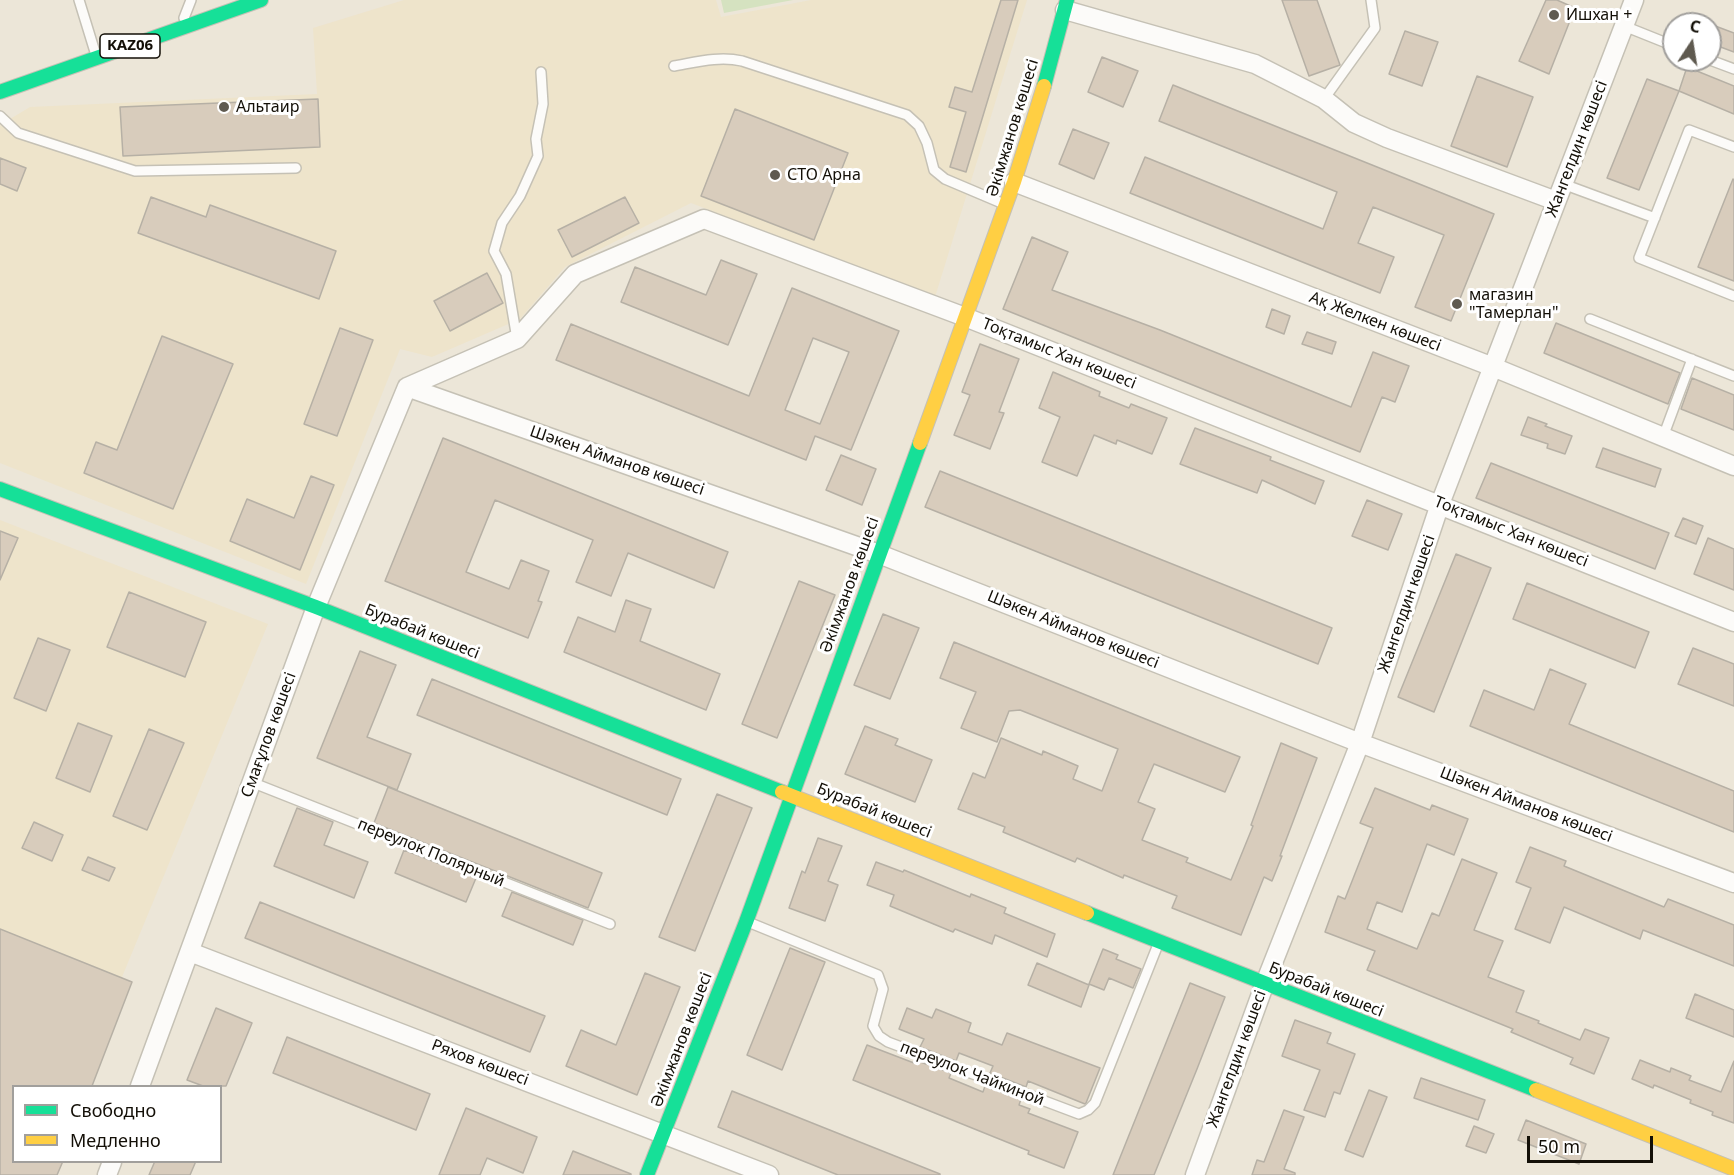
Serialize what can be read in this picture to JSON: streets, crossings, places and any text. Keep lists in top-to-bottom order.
{
  "streets": {
    "main road": ["KАZ06", "Әкімжанов көшесі", "Бурабай көшесі"],
    "street": [
      "Жангелдин көшесі",
      "Ақ Желкен көшесі",
      "Тоқтамыс Хан көшесі",
      "Шәкен Айманов көшесі",
      "Смағұлов көшесі",
      "Ряхов көшесі"
    ],
    "lane": ["переулок Полярный", "переулок Чайкиной"]
  },
  "crossings": [
    ["Әкімжанов көшесі", "Ақ Желкен көшесі"],
    ["Әкімжанов көшесі", "Тоқтамыс Хан көшесі"],
    ["Әкімжанов көшесі", "Шәкен Айманов көшесі"],
    ["Әкімжанов көшесі", "Бурабай көшесі"],
    ["Әкімжанов көшесі", "Ряхов көшесі"],
    ["Әкімжанов көшесі", "переулок Чайкиной"],
    ["Жангелдин көшесі", "Ақ Желкен көшесі"],
    ["Жангелдин көшесі", "Тоқтамыс Хан көшесі"],
    ["Жангелдин көшесі", "Шәкен Айманов көшесі"],
    ["Жангелдин көшесі", "Бурабай көшесі"],
    ["Тоқтамыс Хан көшесі", "Шәкен Айманов көшесі"],
    ["Тоқтамыс Хан көшесі", "Смағұлов көшесі"],
    ["Шәкен Айманов көшесі", "Смағұлов көшесі"],
    ["Бурабай көшесі", "Смағұлов көшесі"],
    ["Бурабай көшесі", "переулок Чайкиной"],
    ["Смағұлов көшесі", "переулок Полярный"],
    ["Смағұлов көшесі", "Ряхов көшесі"]
  ],
  "places": [
    "Ишхан +",
    "Альтаир",
    "СТО Арна",
    "магазин \"Тамерлан\""
  ],
  "legend": ["Свободно", "Медленно"],
  "scale_bar": "50 m",
  "north": "top"
}
